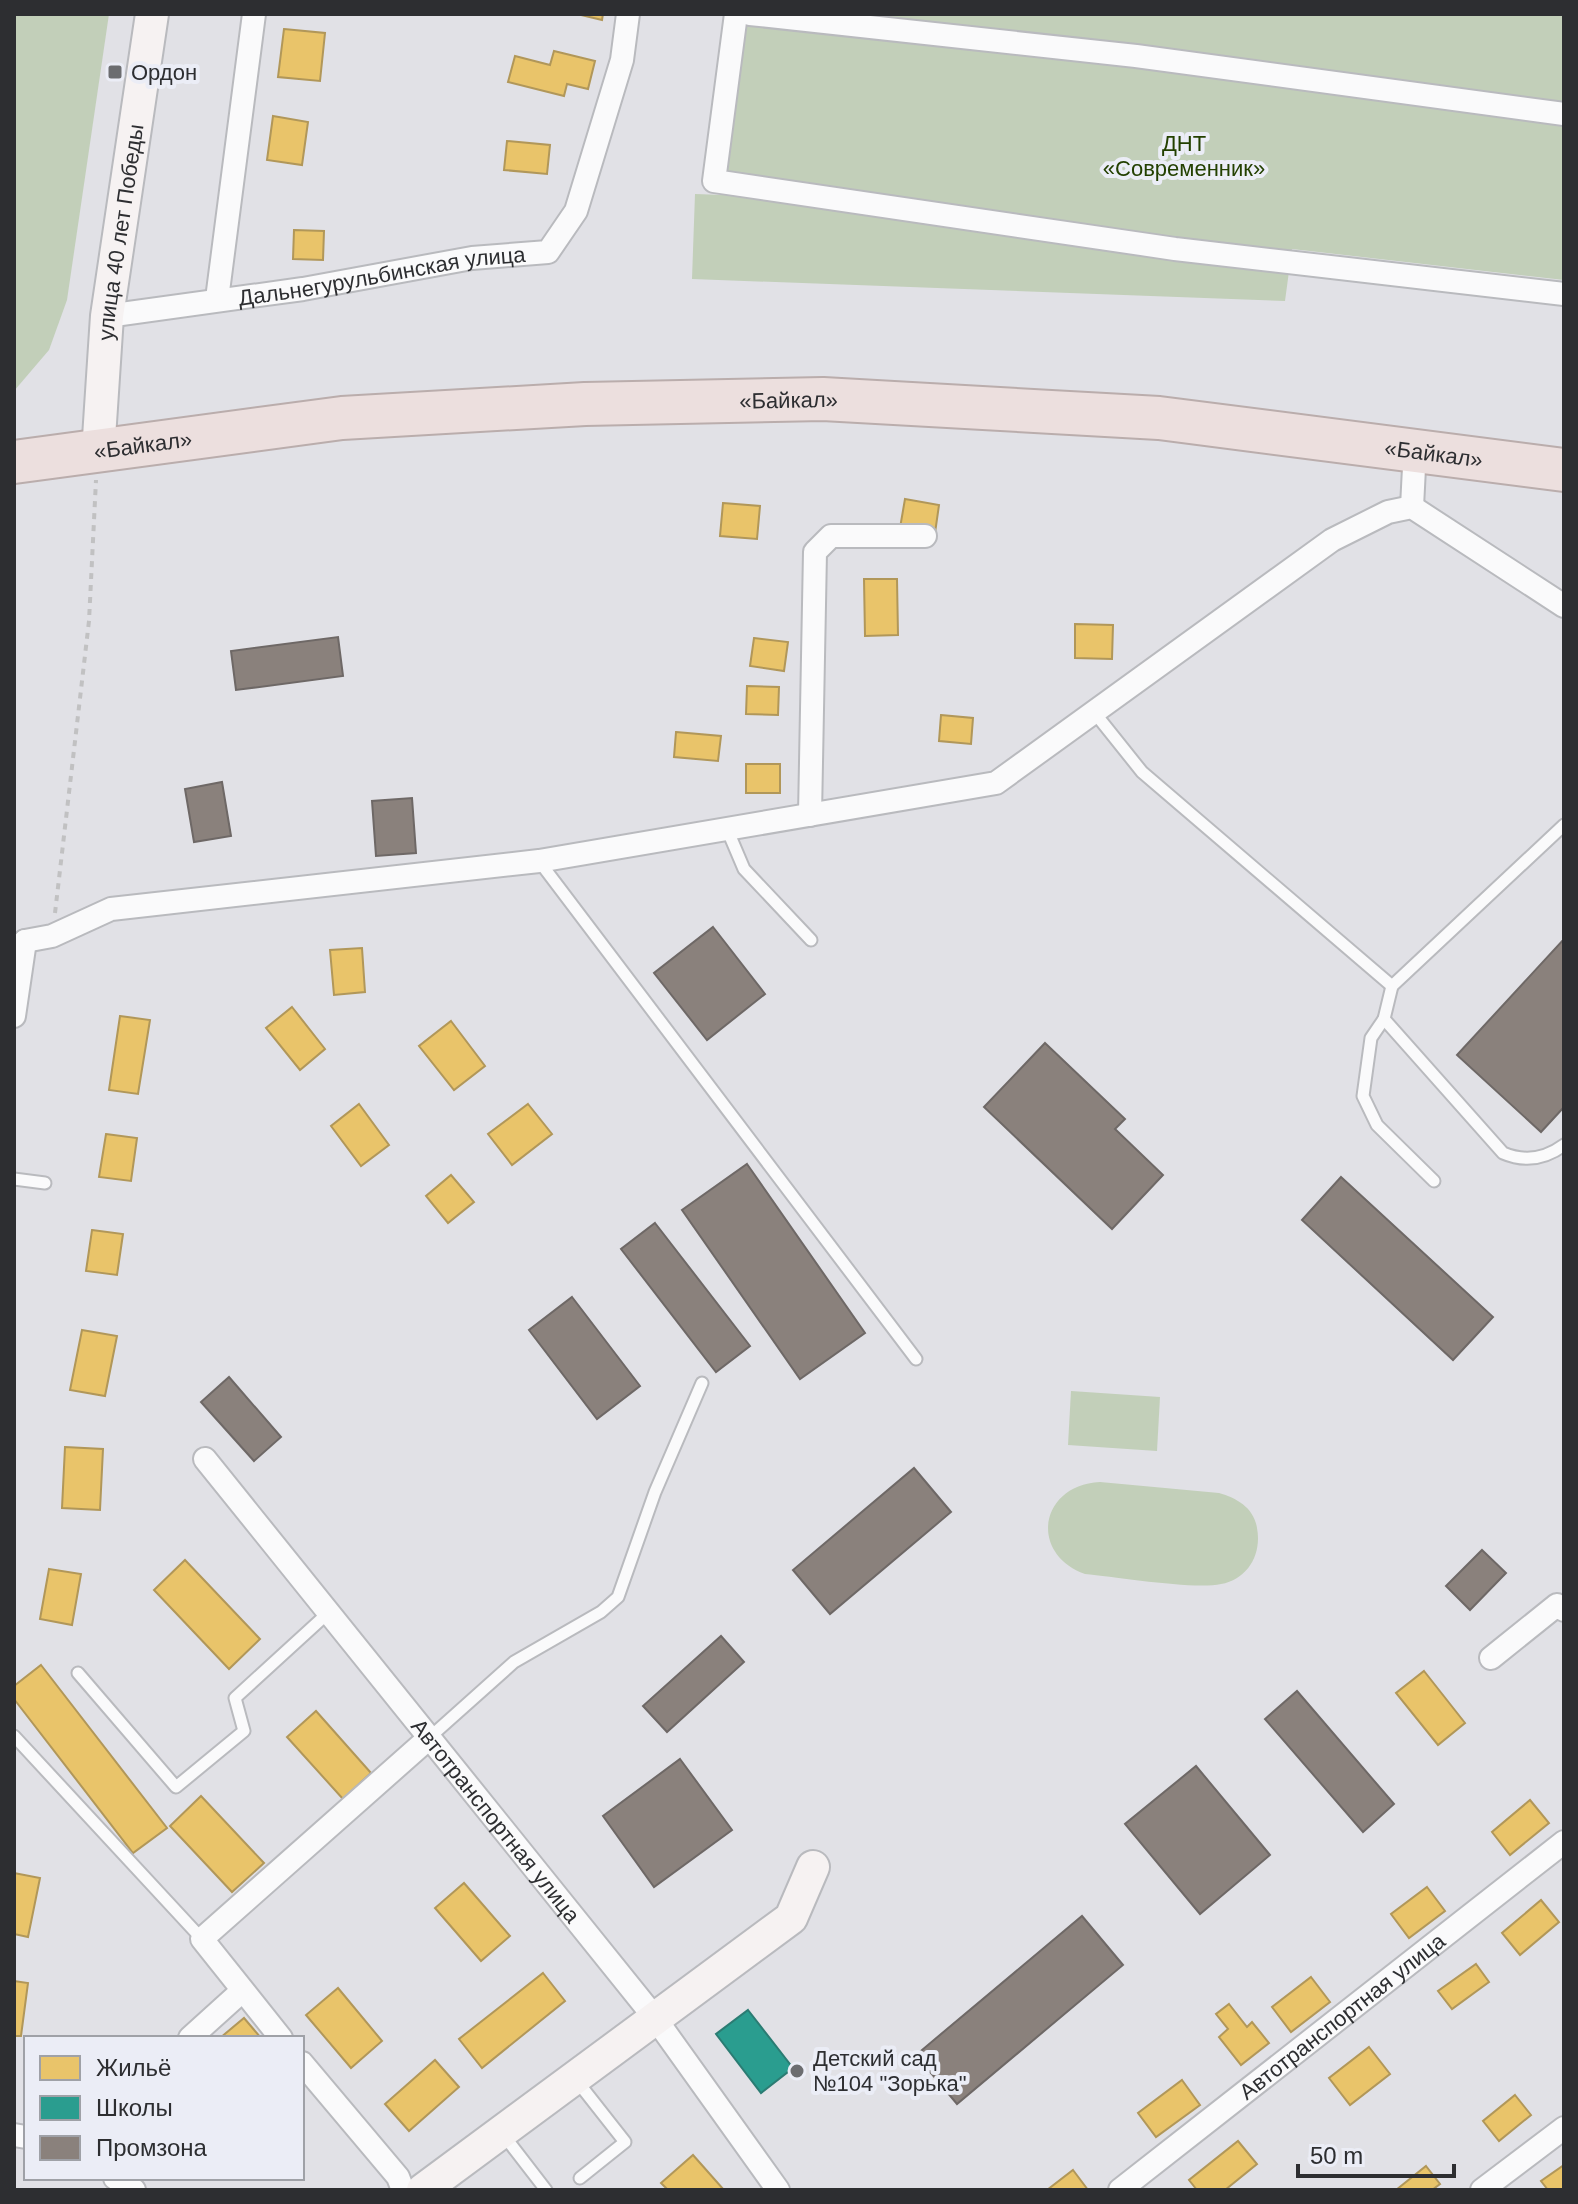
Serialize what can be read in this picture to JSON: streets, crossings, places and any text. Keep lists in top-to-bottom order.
{
  "streets": {
    "highway": ["«Байкал»"],
    "street": ["улица 40 лет Победы", "Дальнегурульбинская улица", "Автотранспортная улица"]
  },
  "crossings": [
    ["улица 40 лет Победы", "Дальнегурульбинская улица"],
    ["улица 40 лет Победы", "«Байкал»"]
  ],
  "parks": ["ДНТ «Современник»"],
  "places": {
    "transit": ["Ордон"],
    "other": ["Детский сад №104 \"Зорька\""]
  },
  "legend": ["Жильё", "Школы", "Промзона"],
  "scale_bar": "50 m"
}
